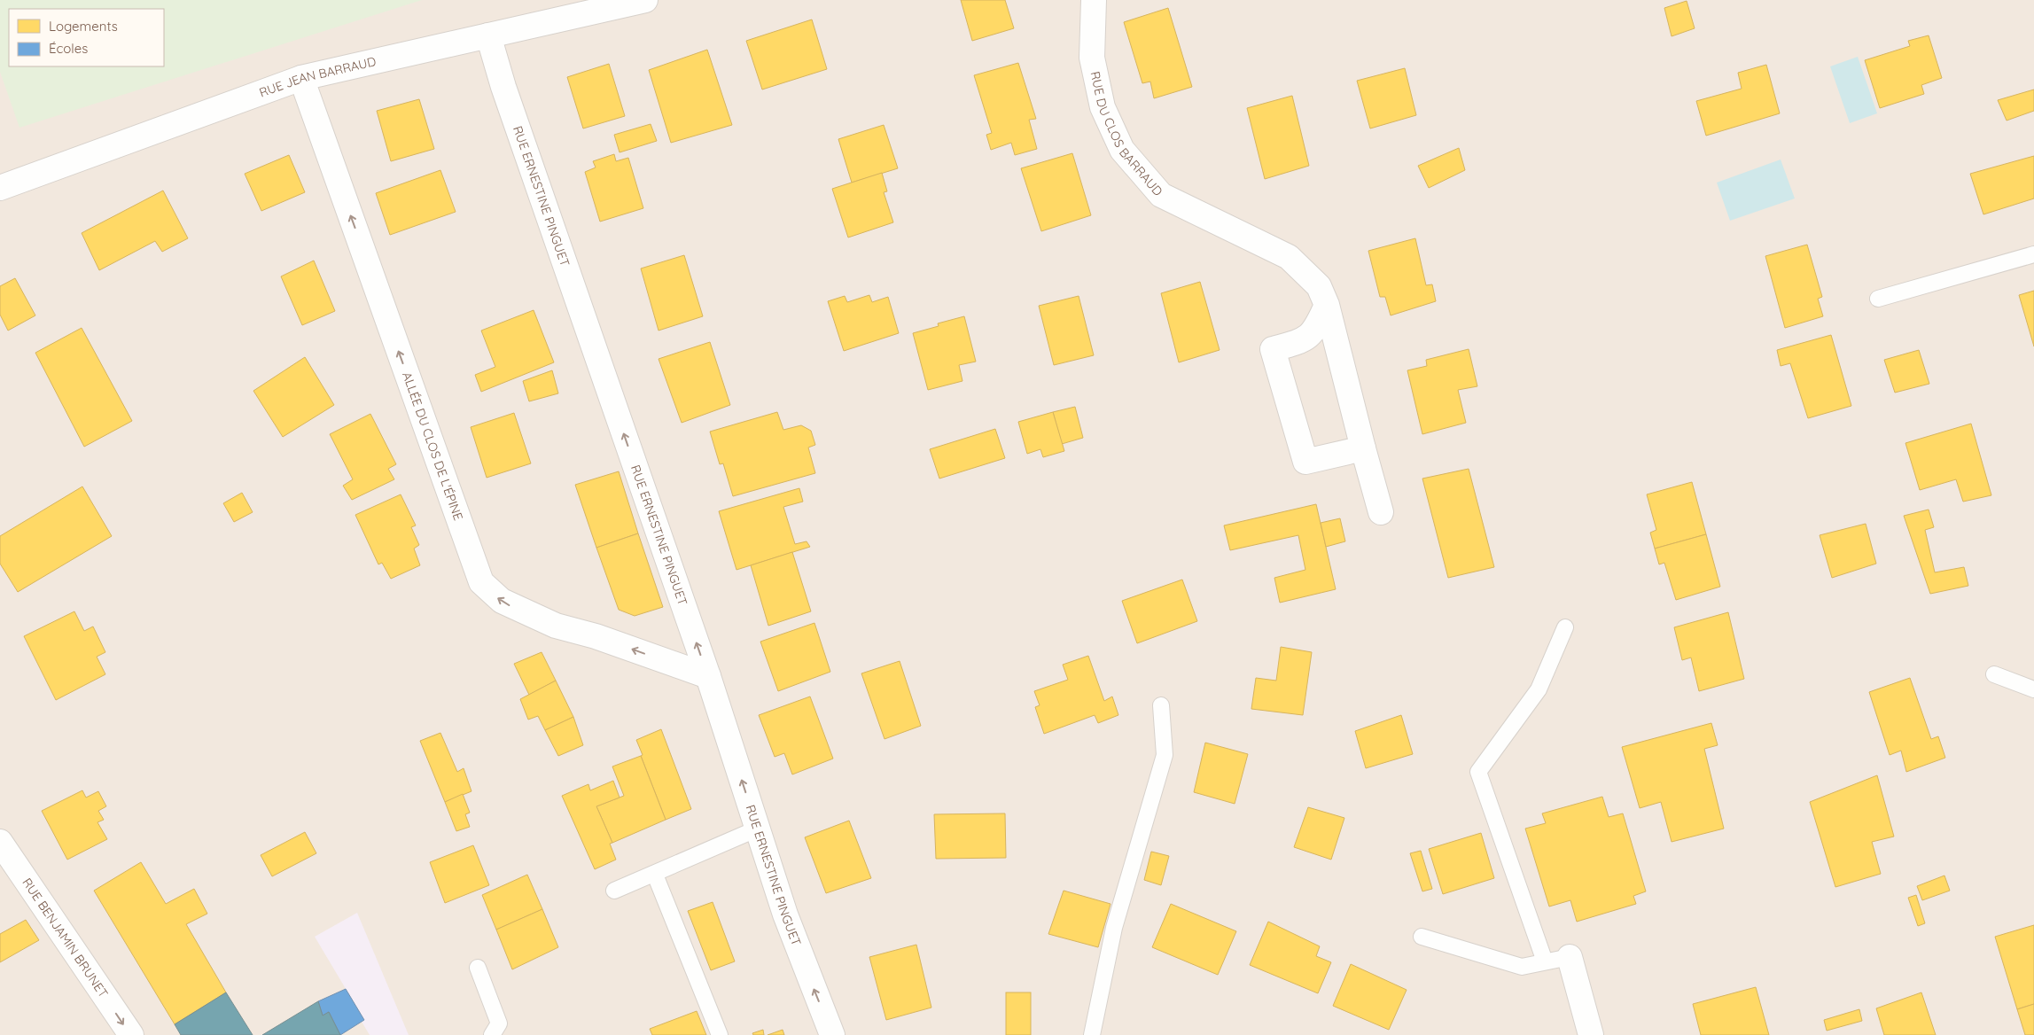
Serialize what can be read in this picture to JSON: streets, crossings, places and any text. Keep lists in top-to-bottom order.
{
  "streets": {
    "street": [
      "RUE JEAN BARRAUD",
      "RUE DU CLOS BARRAUD",
      "RUE ERNESTINE PINGUET",
      "ALLÉE DU CLOS DE L'ÉPINE",
      "RUE BENJAMIN BRUNET"
    ]
  },
  "crossings": [
    ["RUE JEAN BARRAUD", "RUE ERNESTINE PINGUET"],
    ["RUE JEAN BARRAUD", "ALLÉE DU CLOS DE L'ÉPINE"],
    ["RUE ERNESTINE PINGUET", "ALLÉE DU CLOS DE L'ÉPINE"]
  ],
  "one_way": ["RUE ERNESTINE PINGUET", "ALLÉE DU CLOS DE L'ÉPINE", "RUE BENJAMIN BRUNET"],
  "legend": ["Logements", "Écoles"]
}
